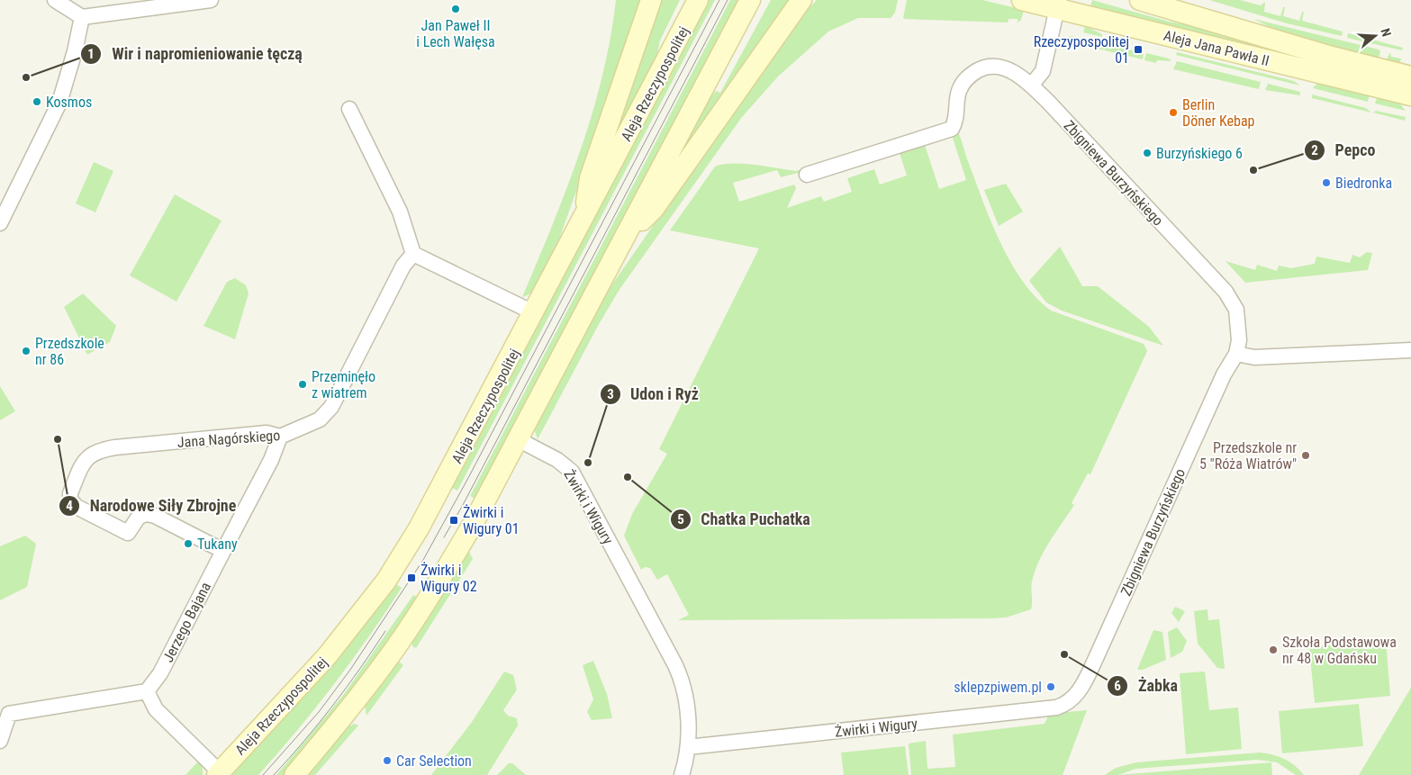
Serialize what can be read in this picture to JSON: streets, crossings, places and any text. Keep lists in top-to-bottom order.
{
  "streets": {
    "main road": ["Aleja Jana Pawła II", "Aleja Rzeczypospolitej"],
    "street": [
      "Zbigniewa Burzyńskiego",
      "Jana Nagórskiego",
      "Żwirki i Wigury",
      "Jerzego Bajana"
    ]
  },
  "crossings": [
    ["Zbigniewa Burzyńskiego", "Żwirki i Wigury"],
    ["Jana Nagórskiego", "Jerzego Bajana"]
  ],
  "places": {
    "other": [
      "Jan Paweł II i Lech Wałęsa",
      "Wir i napromieniowanie tęczą",
      "Kosmos",
      "Berlin Döner Kebap",
      "Burzyńskiego 6",
      "Pepco",
      "Biedronka",
      "Przedszkole nr 86",
      "Przeminęło z wiatrem",
      "Narodowe Siły Zbrojne",
      "Przedszkole nr 5 \"Róża Wiatrów\"",
      "Udon i Ryż",
      "Chatka Puchatka",
      "Tukany",
      "Szkoła Podstawowa nr 48 w Gdańsku",
      "Żabka",
      "sklepzpiwem.pl",
      "Car Selection"
    ],
    "transit": ["Rzeczypospolitej 01", "Żwirki i Wigury 01", "Żwirki i Wigury 02"]
  },
  "north": "right"
}
